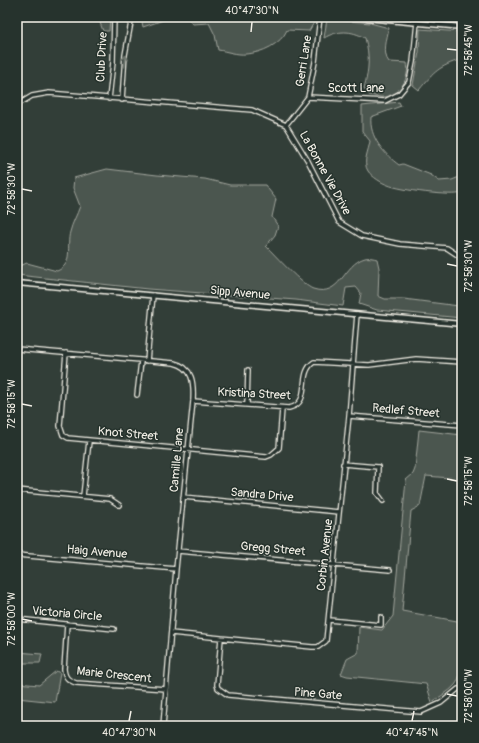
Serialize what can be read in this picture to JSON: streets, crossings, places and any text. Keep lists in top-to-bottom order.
{
  "streets": {
    "street": [
      "Club Drive",
      "Gerri Lane",
      "Scott Lane",
      "La Bonne Vie Drive",
      "Sipp Avenue",
      "Kristina Street",
      "Redlef Street",
      "Knot Street",
      "Camille Lane",
      "Sandra Drive",
      "Gregg Street",
      "Haig Avenue",
      "Corbin Avenue",
      "Victoria Circle",
      "Marie Crescent",
      "Pine Gate"
    ]
  },
  "crossings": [
    ["Club Drive", "La Bonne Vie Drive"],
    ["Gerri Lane", "Scott Lane"],
    ["Gerri Lane", "La Bonne Vie Drive"],
    ["Sipp Avenue", "Corbin Avenue"],
    ["Kristina Street", "Knot Street"],
    ["Kristina Street", "Camille Lane"],
    ["Kristina Street", "Corbin Avenue"],
    ["Redlef Street", "Corbin Avenue"],
    ["Knot Street", "Camille Lane"],
    ["Camille Lane", "Sandra Drive"],
    ["Camille Lane", "Gregg Street"],
    ["Camille Lane", "Haig Avenue"],
    ["Camille Lane", "Corbin Avenue"],
    ["Camille Lane", "Marie Crescent"],
    ["Sandra Drive", "Corbin Avenue"],
    ["Gregg Street", "Corbin Avenue"],
    ["Corbin Avenue", "Pine Gate"],
    ["Victoria Circle", "Marie Crescent"]
  ],
  "coordinates": [
    "40°47'30\"N",
    "72°58'45\"W",
    "72°58'30\"W",
    "72°58'15\"W",
    "72°58'00\"W",
    "40°47'45\"N"
  ]
}
